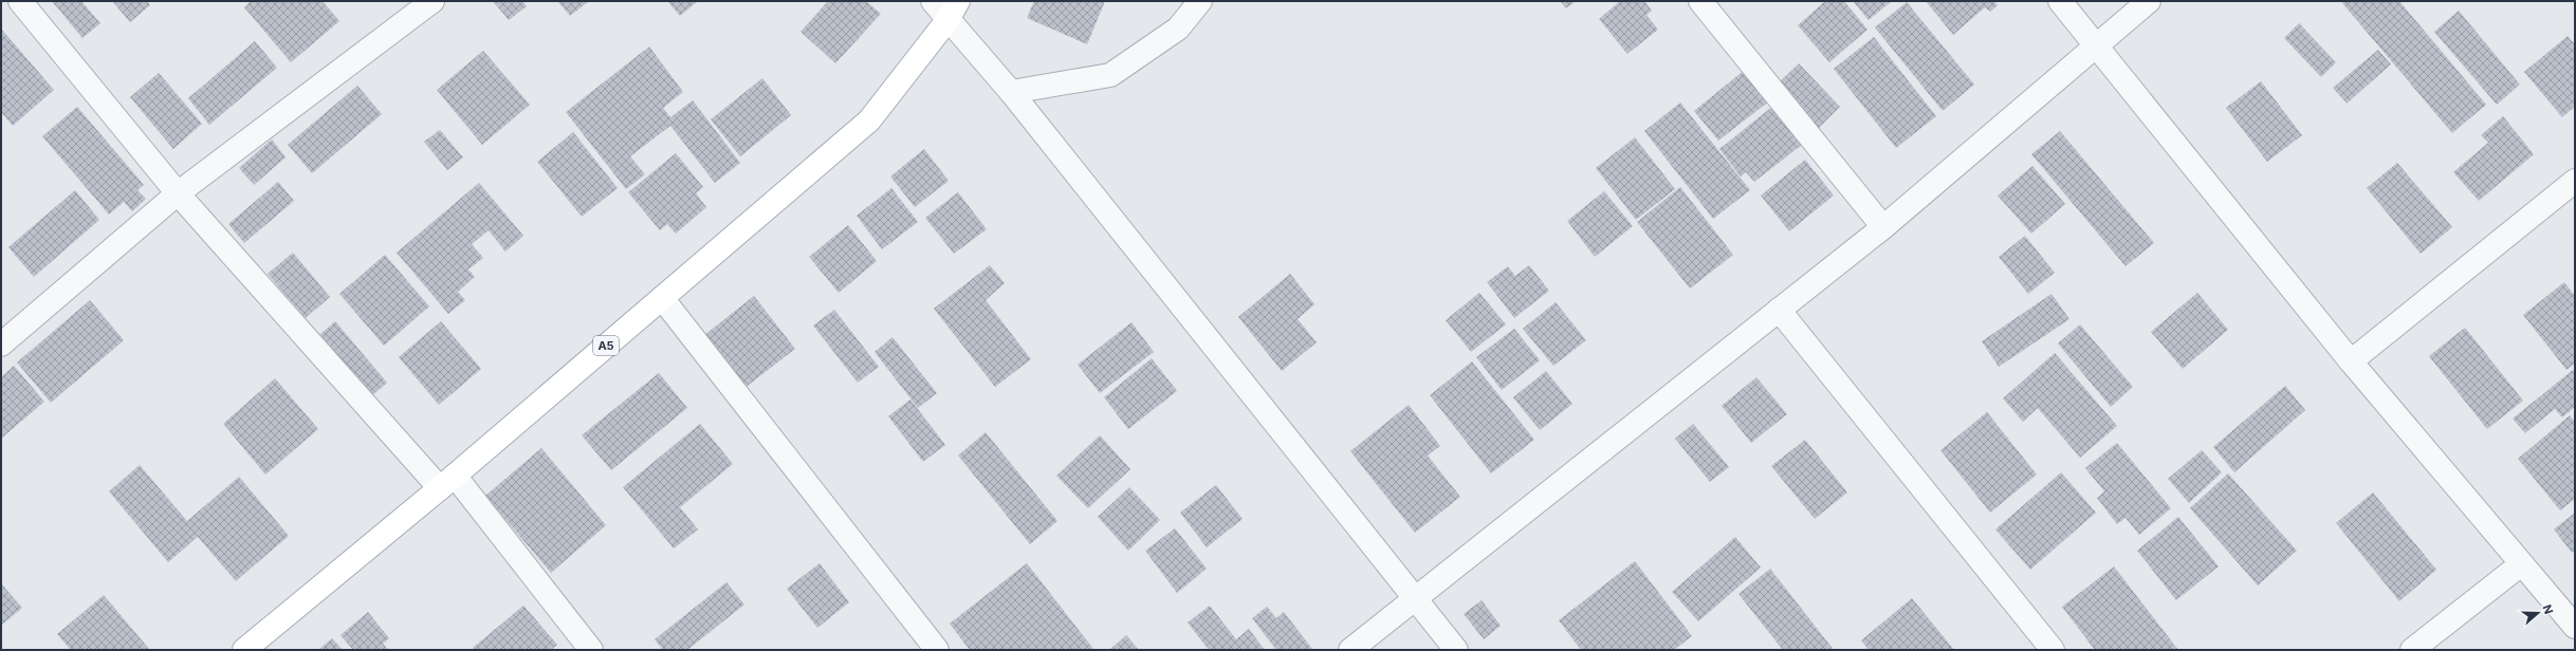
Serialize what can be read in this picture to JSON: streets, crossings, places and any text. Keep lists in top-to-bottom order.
{
  "streets": {
    "main road": ["A5"]
  },
  "north": "right"
}
